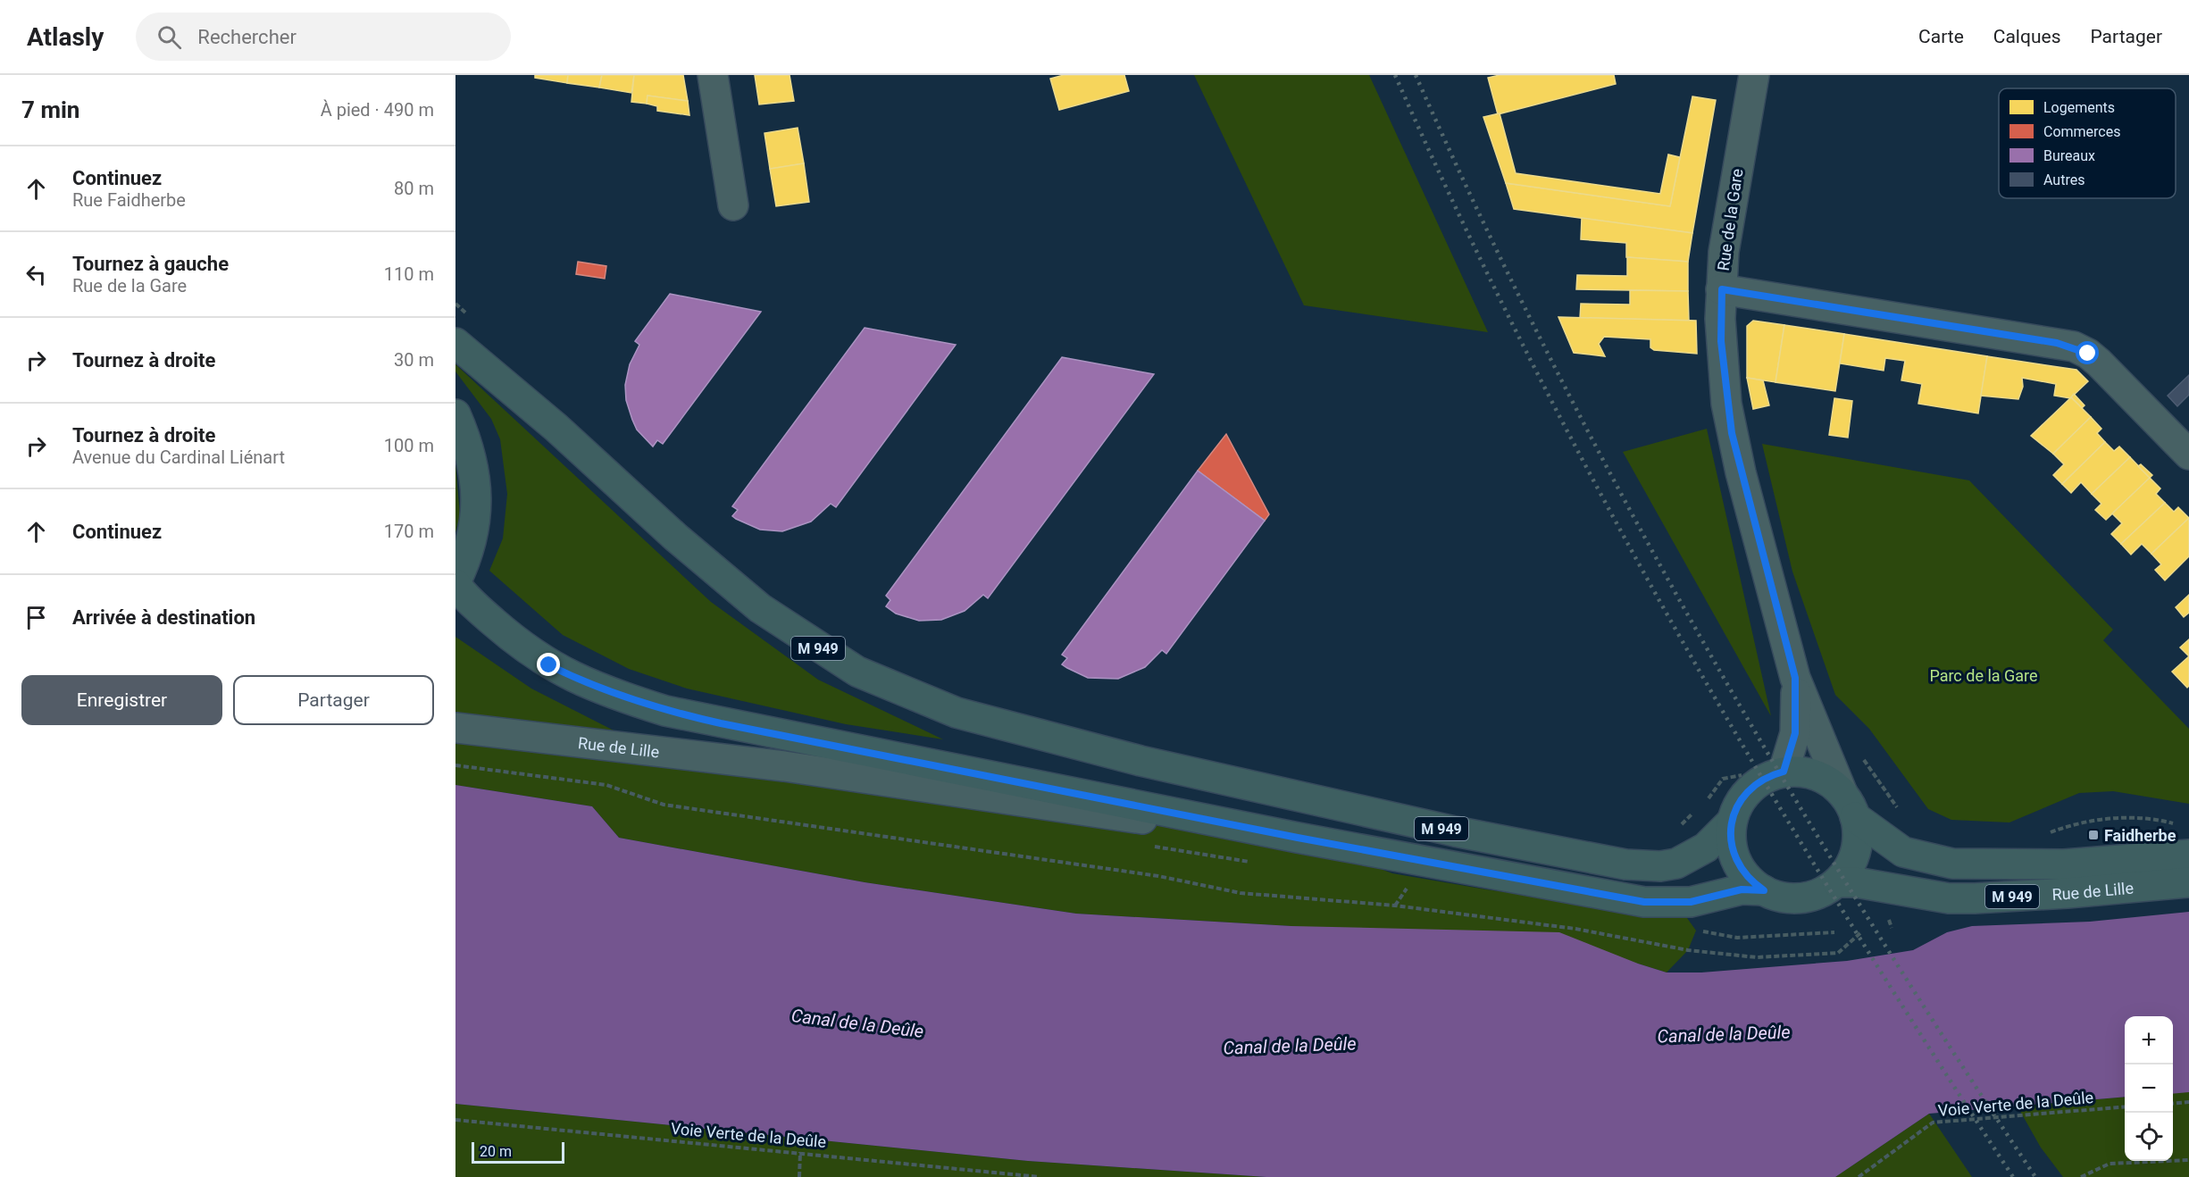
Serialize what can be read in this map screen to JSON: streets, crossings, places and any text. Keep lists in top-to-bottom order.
{
  "streets": {
    "main road": ["M 949", "Rue de Lille"],
    "street": ["Rue de la Gare"],
    "path": ["Voie Verte de la Deûle"]
  },
  "crossings": [
    ["Rue de la Gare", "M 949"],
    ["Rue de la Gare", "Rue de Lille"],
    ["M 949", "Rue de Lille"]
  ],
  "water": ["Canal de la Deûle"],
  "parks": ["Parc de la Gare"],
  "places": {
    "transit": ["Faidherbe"]
  },
  "legend": [
    "Logements",
    "Commerces",
    "Bureaux",
    "Autres"
  ],
  "scale_bar": "20 m",
  "page": {
    "header": "Atlasly",
    "search": "Rechercher",
    "nav": ["Carte", "Calques", "Partager"],
    "heading": ["7 min", "À pied · 490 m"],
    "list": [
      ["Continuez", "Rue Faidherbe", "80 m"],
      ["Tournez à gauche", "Rue de la Gare", "110 m"],
      ["Tournez à droite", "30 m"],
      ["Tournez à droite", "Avenue du Cardinal Liénart", "100 m"],
      ["Continuez", "170 m"],
      "Arrivée à destination"
    ],
    "buttons": ["Enregistrer", "Partager"],
    "map_buttons": ["+", "−"],
    "scale": "20 m"
  }
}
